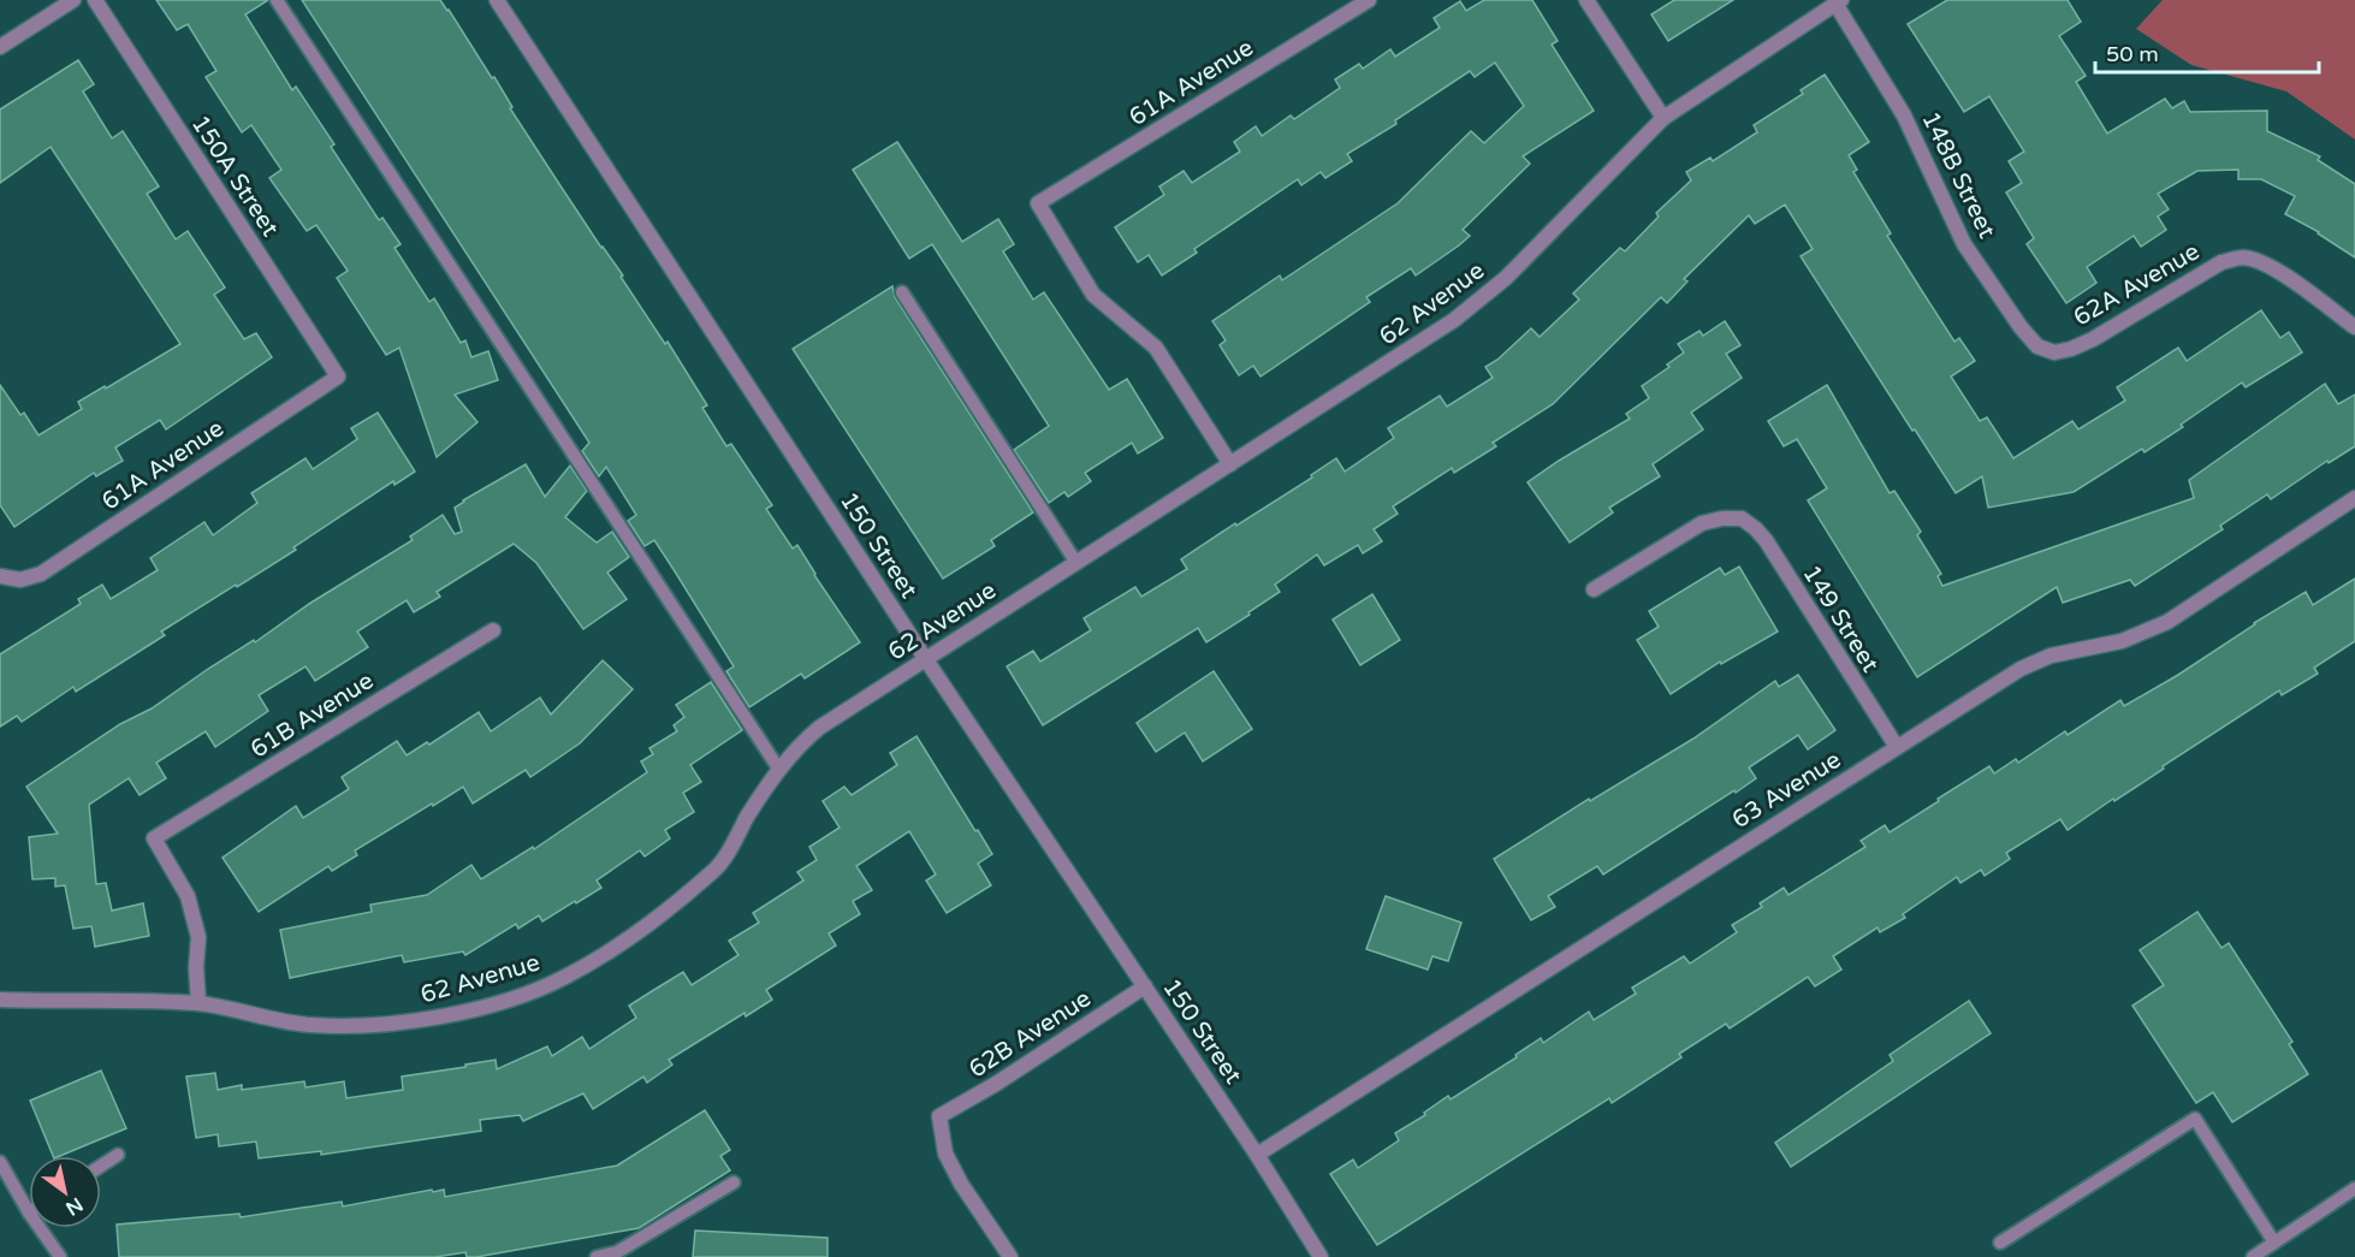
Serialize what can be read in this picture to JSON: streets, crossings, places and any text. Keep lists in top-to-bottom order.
{
  "streets": {
    "street": [
      "61A Avenue",
      "148B Street",
      "150A Street",
      "62A Avenue",
      "62 Avenue",
      "150 Street",
      "149 Street",
      "61B Avenue",
      "63 Avenue",
      "62B Avenue"
    ]
  },
  "crossings": [
    ["61A Avenue", "150A Street"],
    ["61A Avenue", "62 Avenue"],
    ["148B Street", "62A Avenue"],
    ["148B Street", "62 Avenue"],
    ["62 Avenue", "150 Street"],
    ["62 Avenue", "61B Avenue"],
    ["150 Street", "63 Avenue"],
    ["150 Street", "62B Avenue"],
    ["149 Street", "63 Avenue"]
  ],
  "scale_bar": "50 m",
  "north": "bottom right"
}
